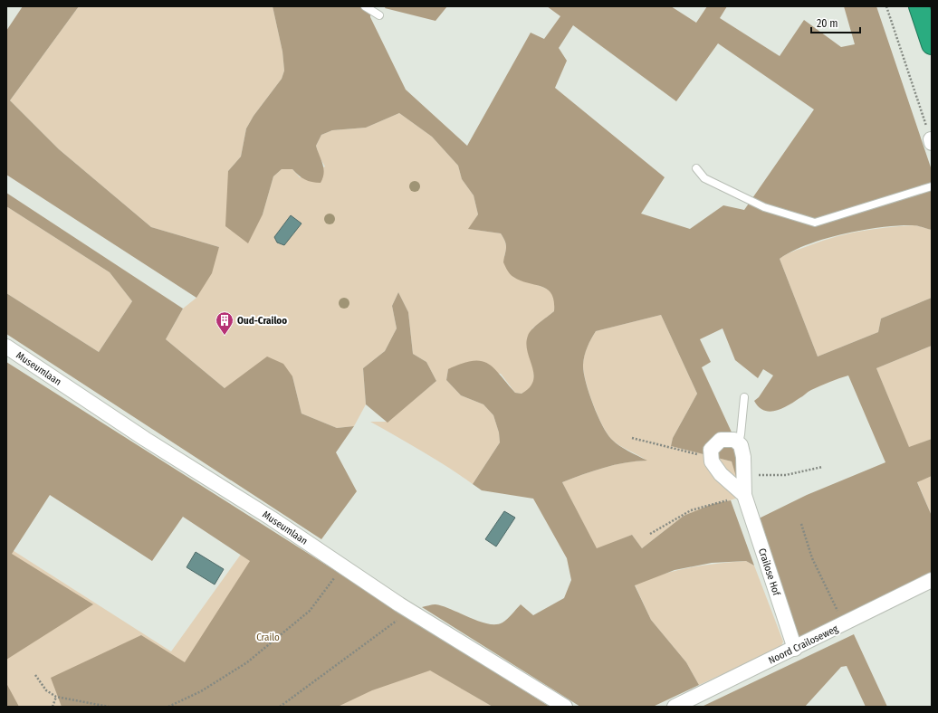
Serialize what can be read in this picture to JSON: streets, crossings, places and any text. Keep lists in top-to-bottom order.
{
  "streets": {
    "street": ["Museumlaan", "Crailose Hof", "Noord Crailoseweg"]
  },
  "crossings": [
    ["Crailose Hof", "Noord Crailoseweg"]
  ],
  "parks": ["Crailo"],
  "places": {
    "building": ["Oud-Crailoo"]
  },
  "scale_bar": "20 m"
}
